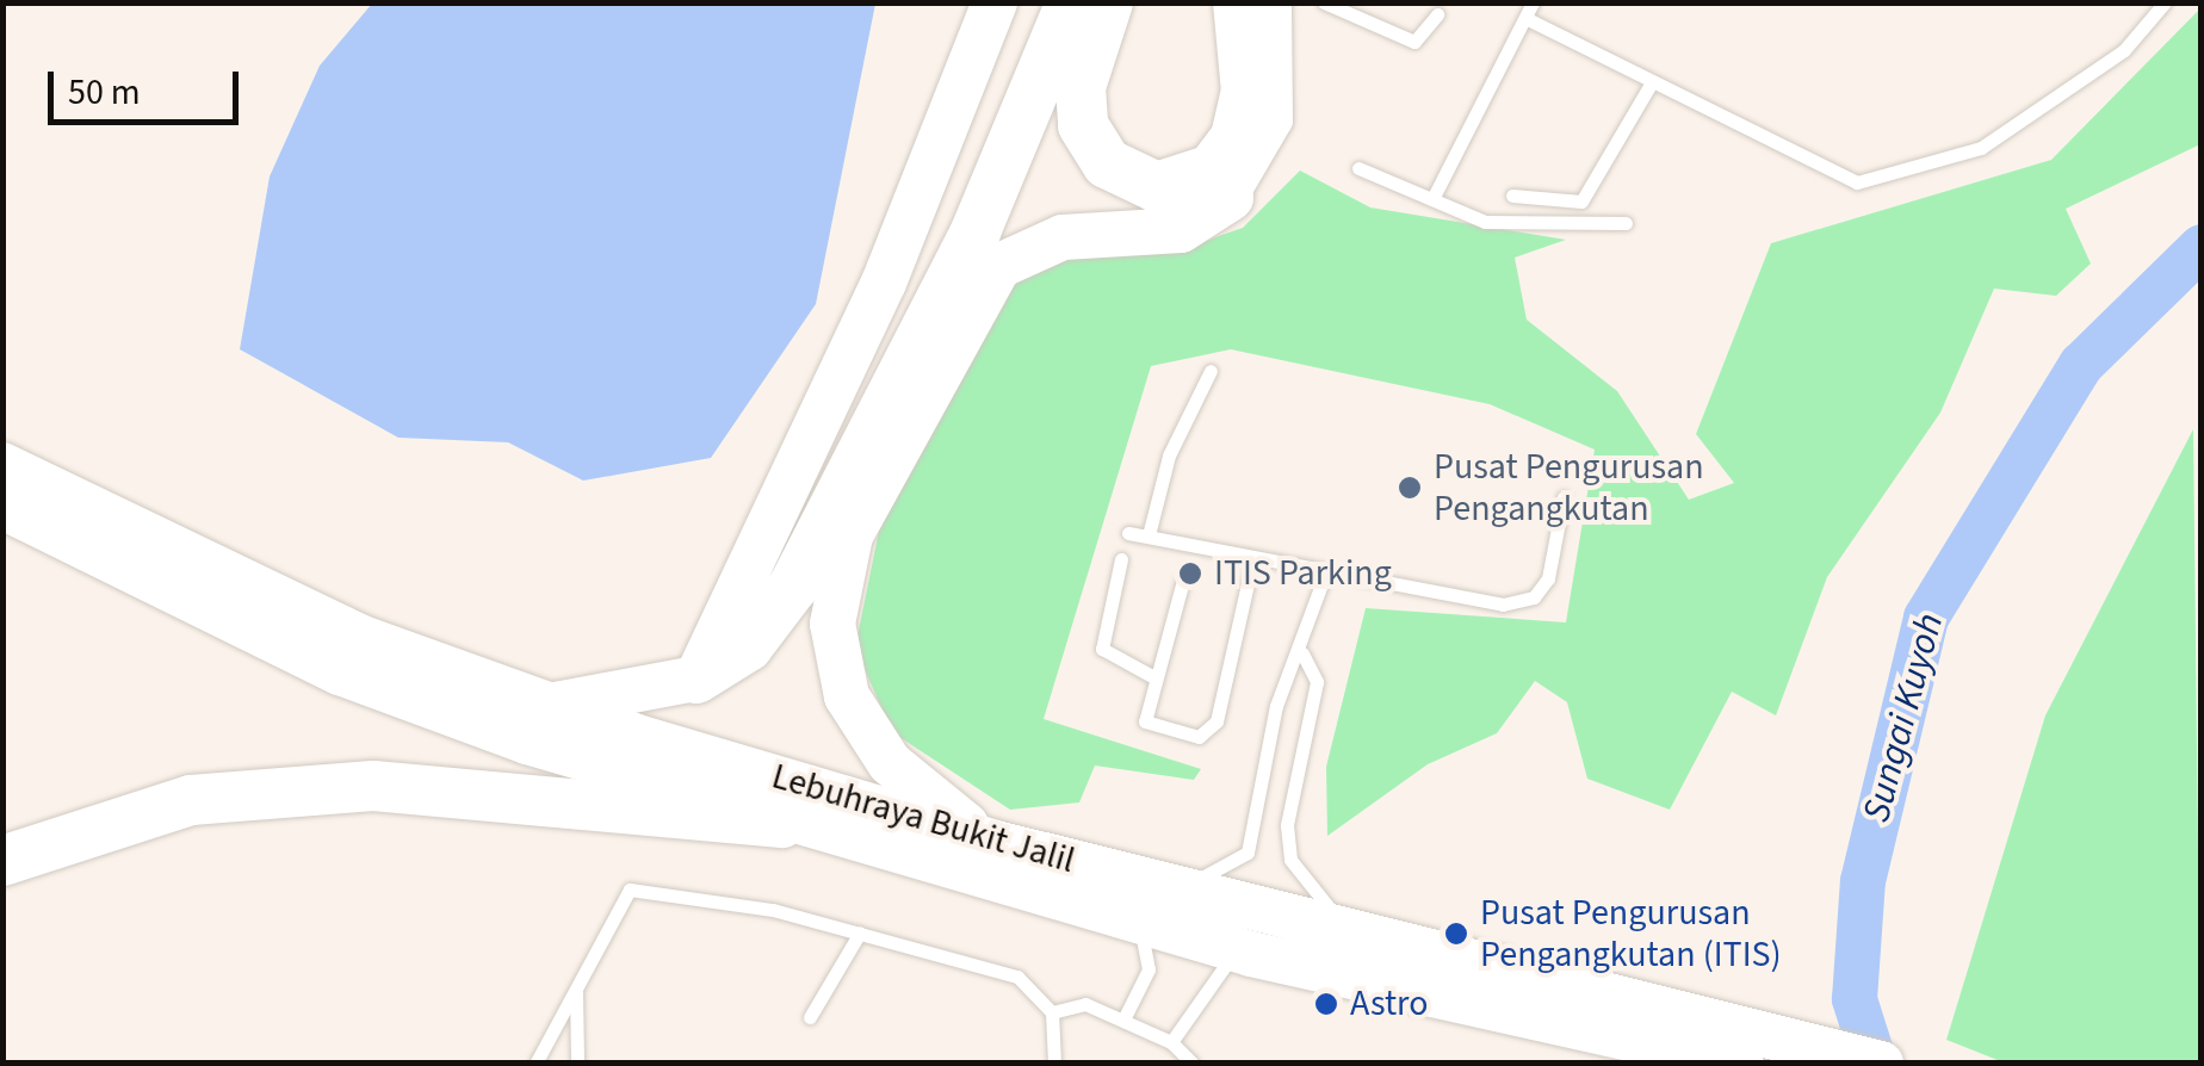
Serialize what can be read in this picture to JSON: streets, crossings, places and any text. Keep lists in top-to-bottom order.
{
  "streets": {
    "highway": ["Lebuhraya Bukit Jalil"]
  },
  "water": ["Sungai Kuyoh"],
  "places": [
    "Pusat Pengurusan Pengangkutan",
    "ITIS Parking",
    "Pusat Pengurusan Pengangkutan (ITIS)",
    "Astro"
  ],
  "scale_bar": "50 m"
}
